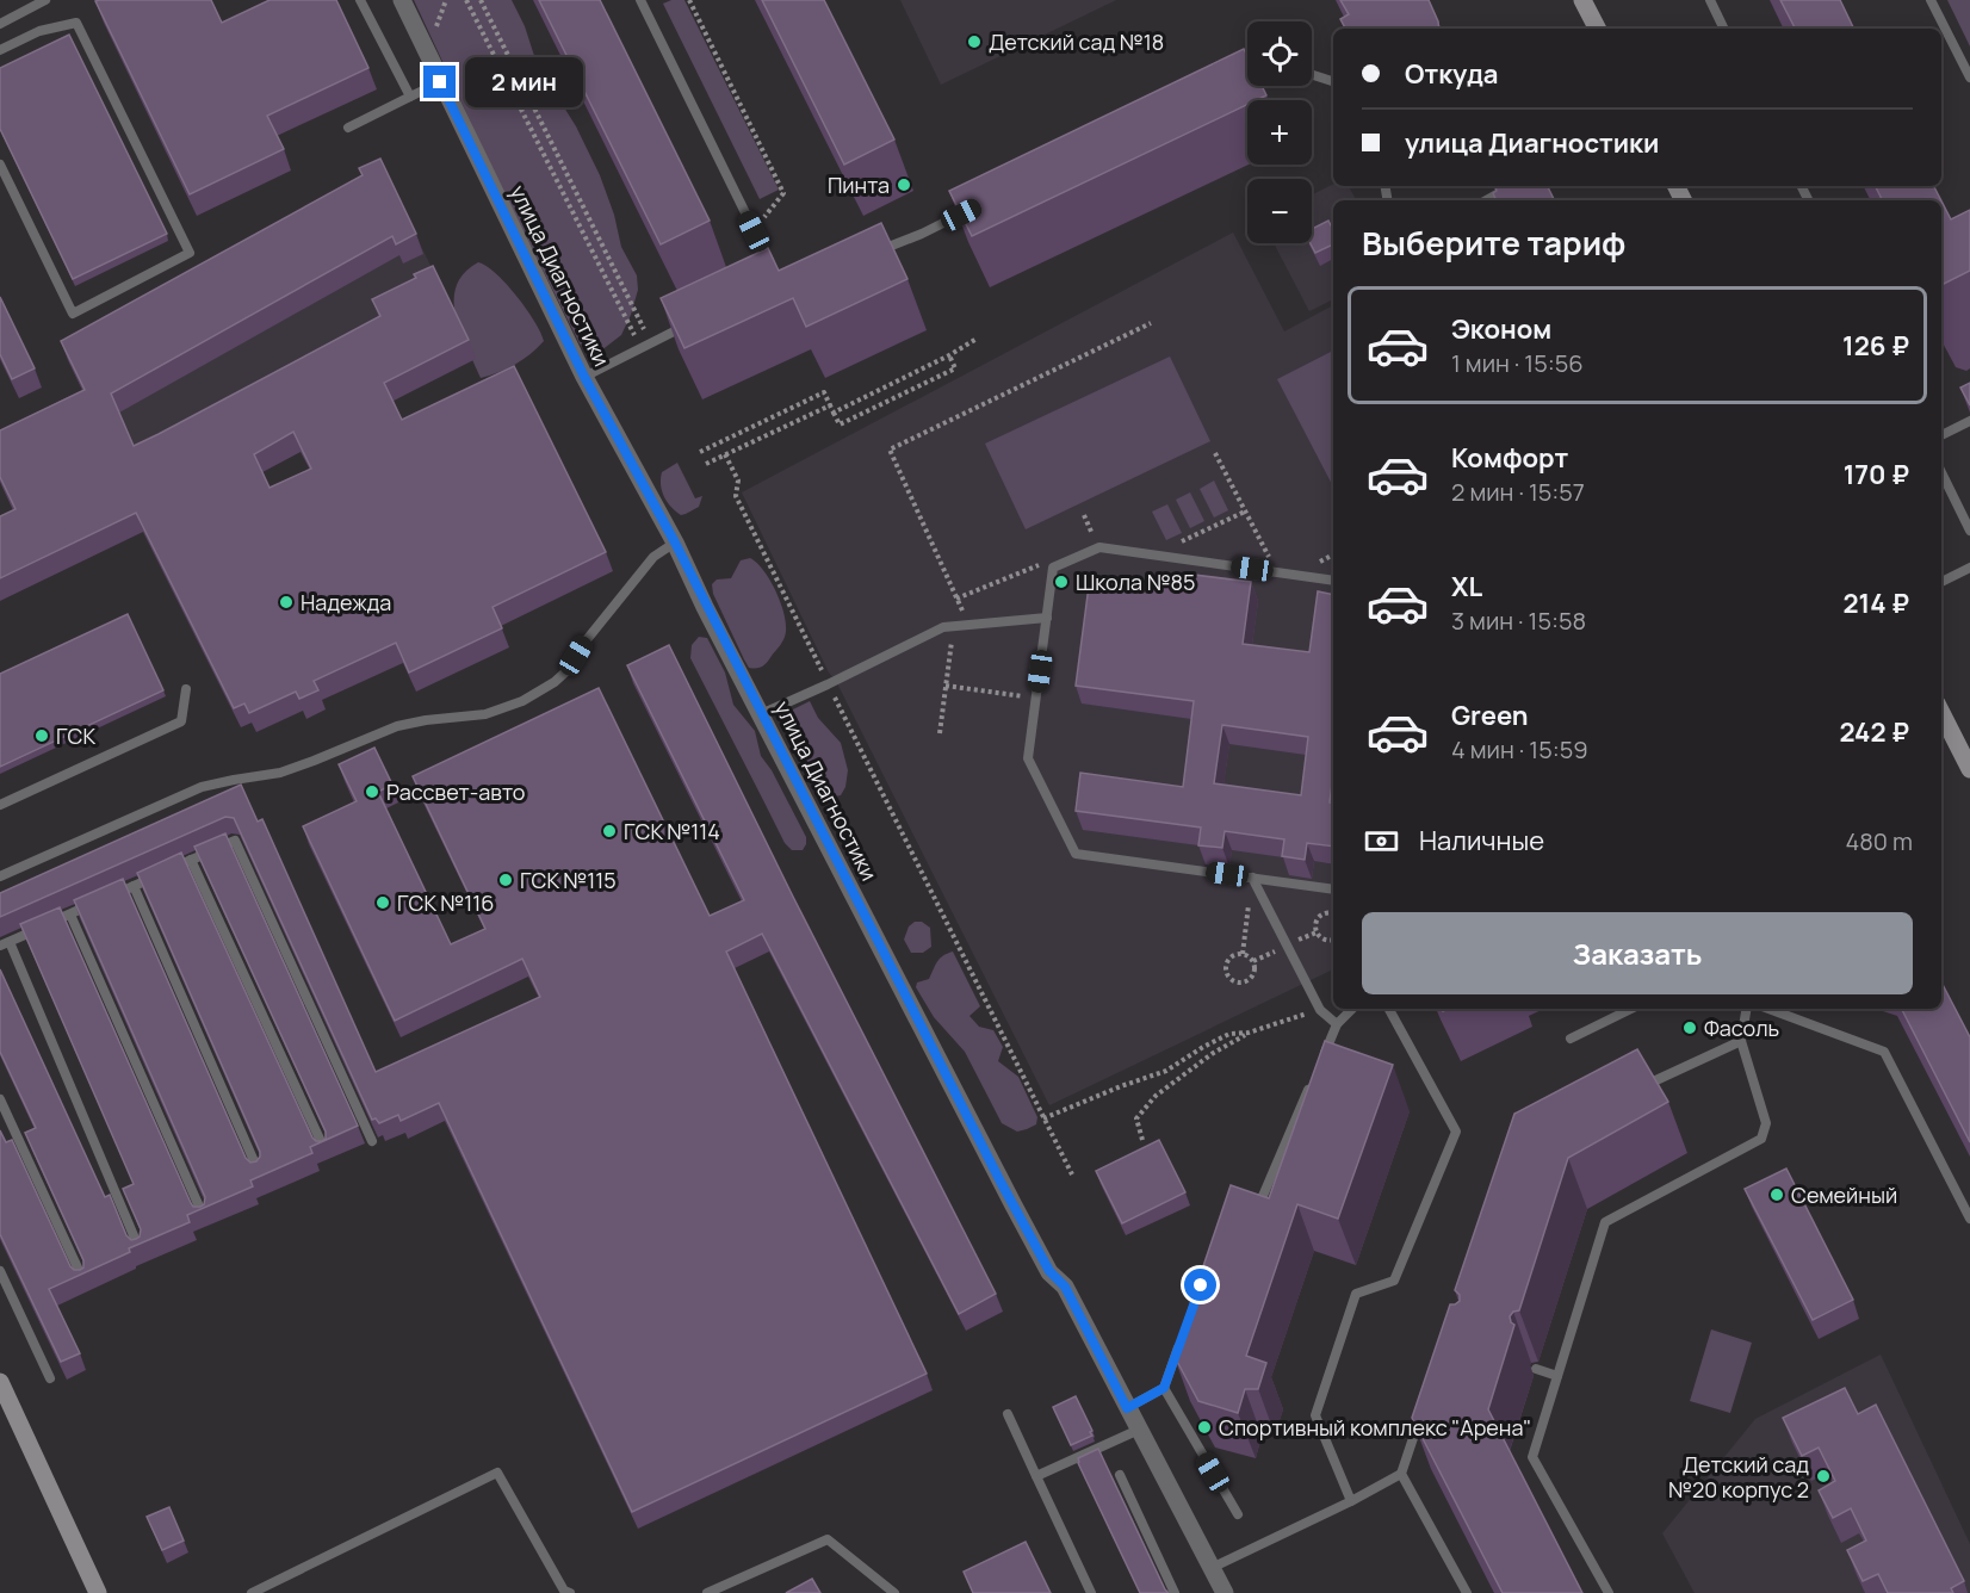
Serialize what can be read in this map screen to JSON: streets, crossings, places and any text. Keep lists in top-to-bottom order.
{
  "streets": {
    "street": ["улица Диагностики"]
  },
  "places": [
    "Детский сад №18",
    "Пинта",
    "Школа №85",
    "Надежда",
    "ГСК",
    "Рассвет-авто",
    "ГСК №114",
    "ГСК №115",
    "ГСК №116",
    "Фасоль",
    "Семейный",
    "Спортивный комплекс \"Арена\"",
    "Детский сад №20 корпус 2"
  ],
  "page": {
    "map_buttons": ["+", "−"],
    "banner": ["Откуда", "улица Диагностики"],
    "bubble": "2 мин",
    "heading": "Выберите тариф",
    "list": [
      {
        "name": "Эконом",
        "note": "1 мин · 15:56",
        "value": "126 ₽"
      },
      {
        "name": "Комфорт",
        "note": "2 мин · 15:57",
        "value": "170 ₽"
      },
      {
        "name": "XL",
        "note": "3 мин · 15:58",
        "value": "214 ₽"
      },
      {
        "name": "Green",
        "note": "4 мин · 15:59",
        "value": "242 ₽"
      }
    ],
    "pay": ["Наличные", "480 m"],
    "buttons": "Заказать"
  }
}
